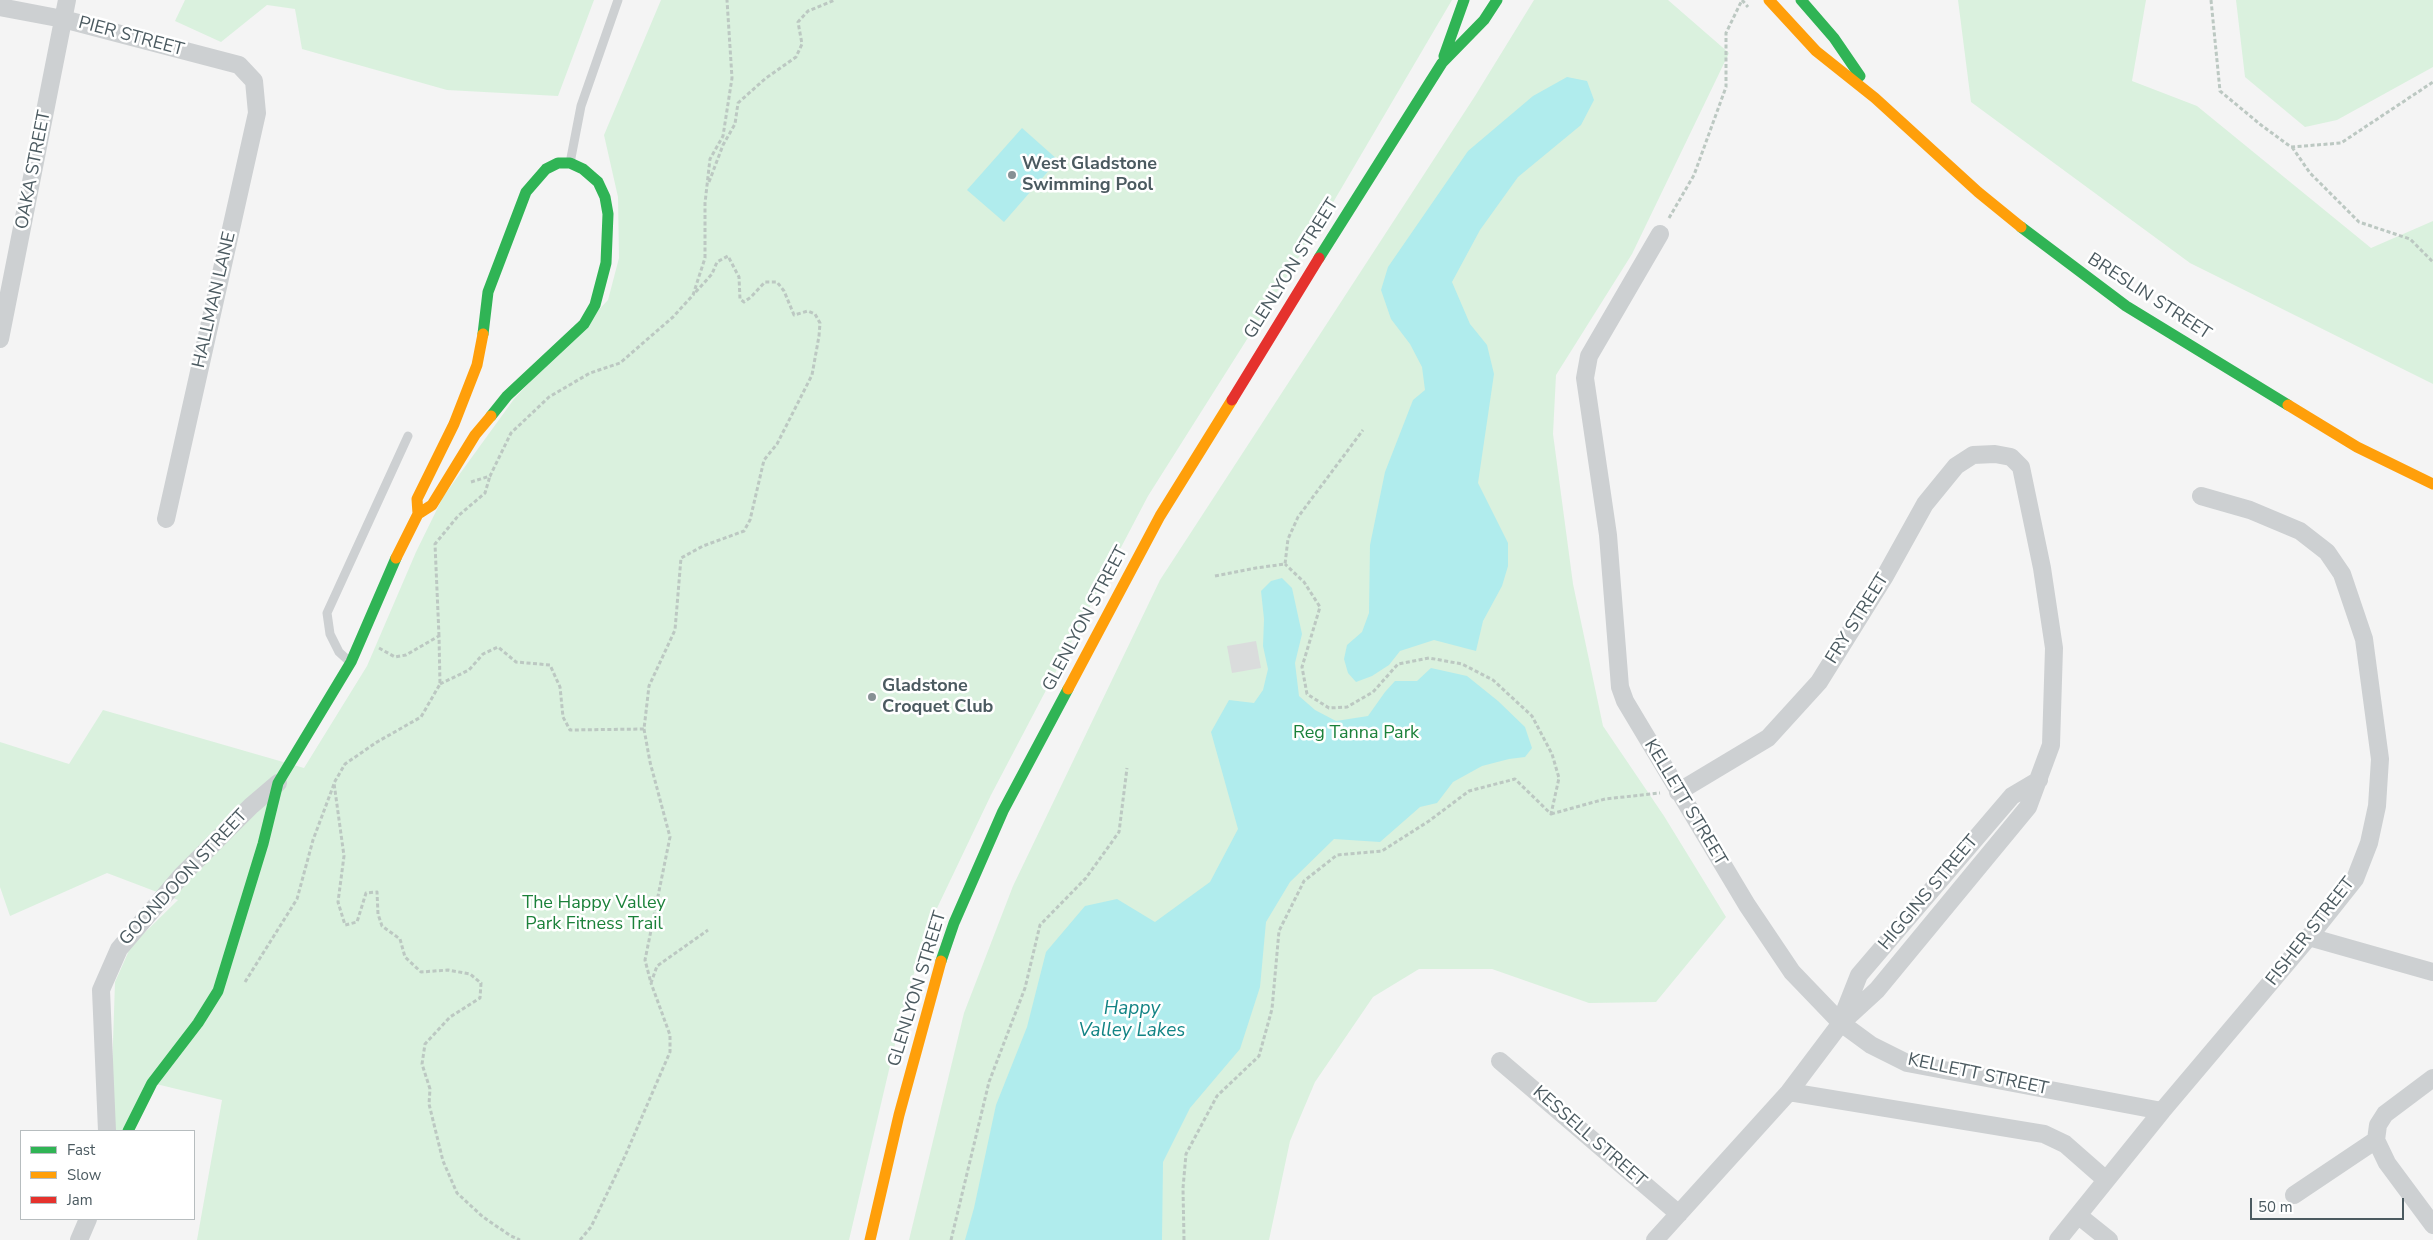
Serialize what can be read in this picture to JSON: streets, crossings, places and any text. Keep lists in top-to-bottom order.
{
  "streets": {
    "main road": ["GLENLYON STREET", "BRESLIN STREET", "GOONDOON STREET"],
    "street": [
      "PIER STREET",
      "OAKA STREET",
      "HALLMAN LANE",
      "FRY STREET",
      "KELLETT STREET",
      "HIGGINS STREET",
      "FISHER STREET",
      "KESSELL STREET"
    ]
  },
  "crossings": [
    ["PIER STREET", "OAKA STREET"],
    ["PIER STREET", "HALLMAN LANE"],
    ["FRY STREET", "KELLETT STREET"],
    ["FRY STREET", "HIGGINS STREET"],
    ["KELLETT STREET", "HIGGINS STREET"],
    ["KELLETT STREET", "FISHER STREET"],
    ["HIGGINS STREET", "KESSELL STREET"]
  ],
  "water": ["Happy Valley Lakes"],
  "parks": ["Reg Tanna Park", "The Happy Valley Park Fitness Trail"],
  "places": ["West Gladstone Swimming Pool", "Gladstone Croquet Club"],
  "legend": ["Fast", "Slow", "Jam"],
  "scale_bar": "50 m"
}
